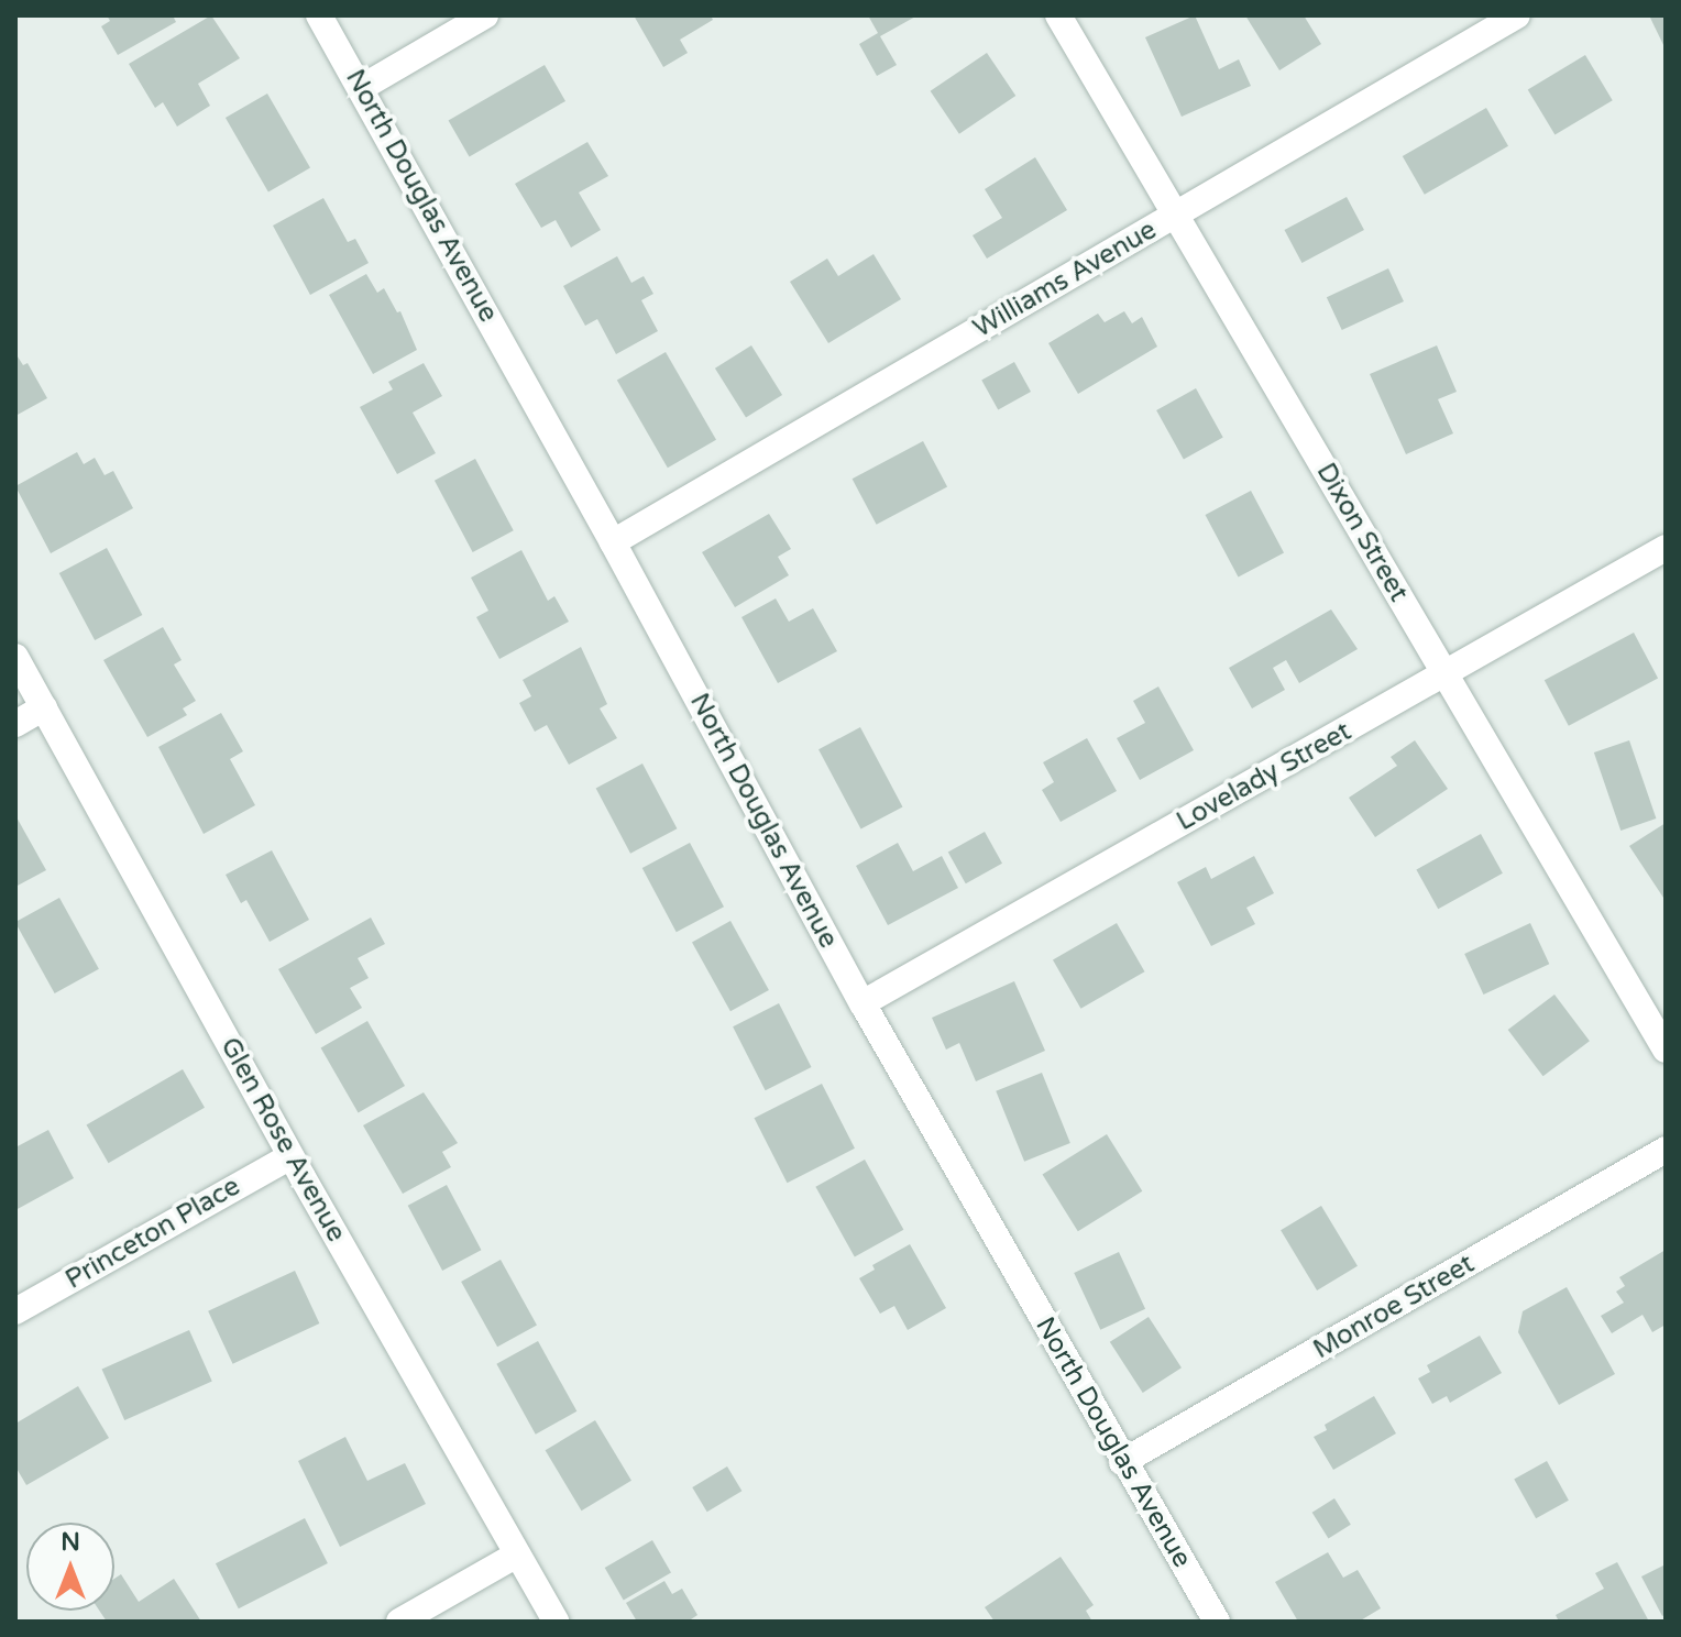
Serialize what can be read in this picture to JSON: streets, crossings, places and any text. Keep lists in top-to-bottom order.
{
  "streets": {
    "street": [
      "North Douglas Avenue",
      "Williams Avenue",
      "Dixon Street",
      "Lovelady Street",
      "Glen Rose Avenue",
      "Princeton Place",
      "Monroe Street"
    ]
  },
  "crossings": [
    ["North Douglas Avenue", "Williams Avenue"],
    ["North Douglas Avenue", "Lovelady Street"],
    ["North Douglas Avenue", "Monroe Street"],
    ["Williams Avenue", "Dixon Street"],
    ["Dixon Street", "Lovelady Street"],
    ["Glen Rose Avenue", "Princeton Place"]
  ],
  "north": "top"
}
